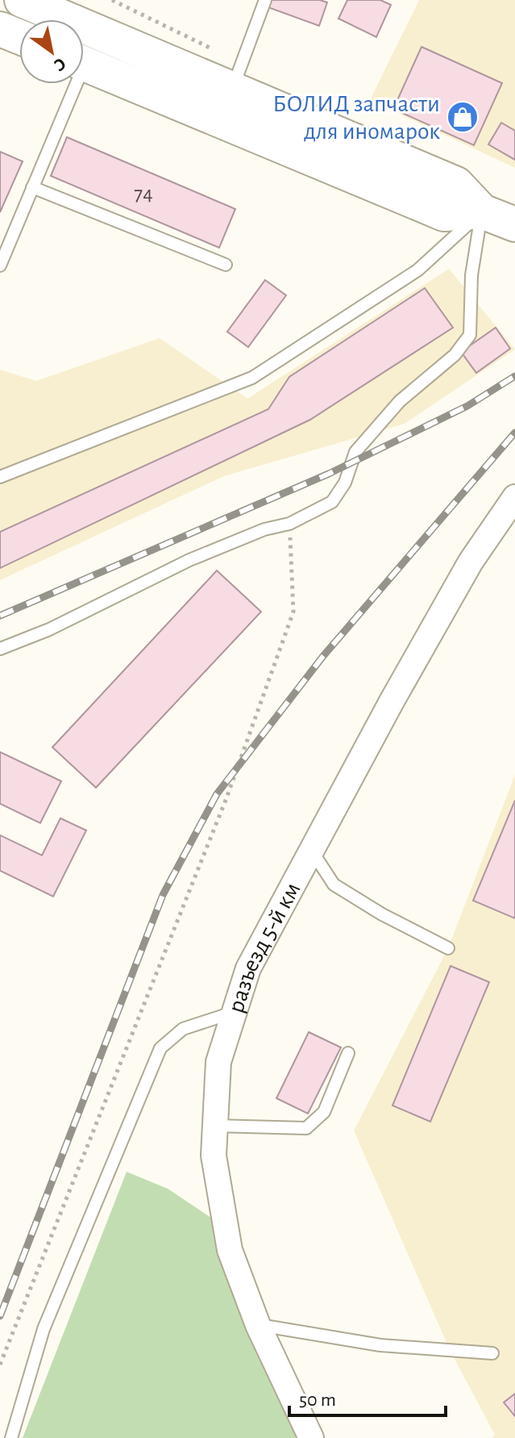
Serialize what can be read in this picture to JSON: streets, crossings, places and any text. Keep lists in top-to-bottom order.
{
  "streets": {
    "street": ["разъезд 5-й км"]
  },
  "places": {
    "shop": ["БОЛИД запчасти для иномарок"]
  },
  "house_numbers": ["74"],
  "scale_bar": "50 m",
  "north": "bottom right"
}
